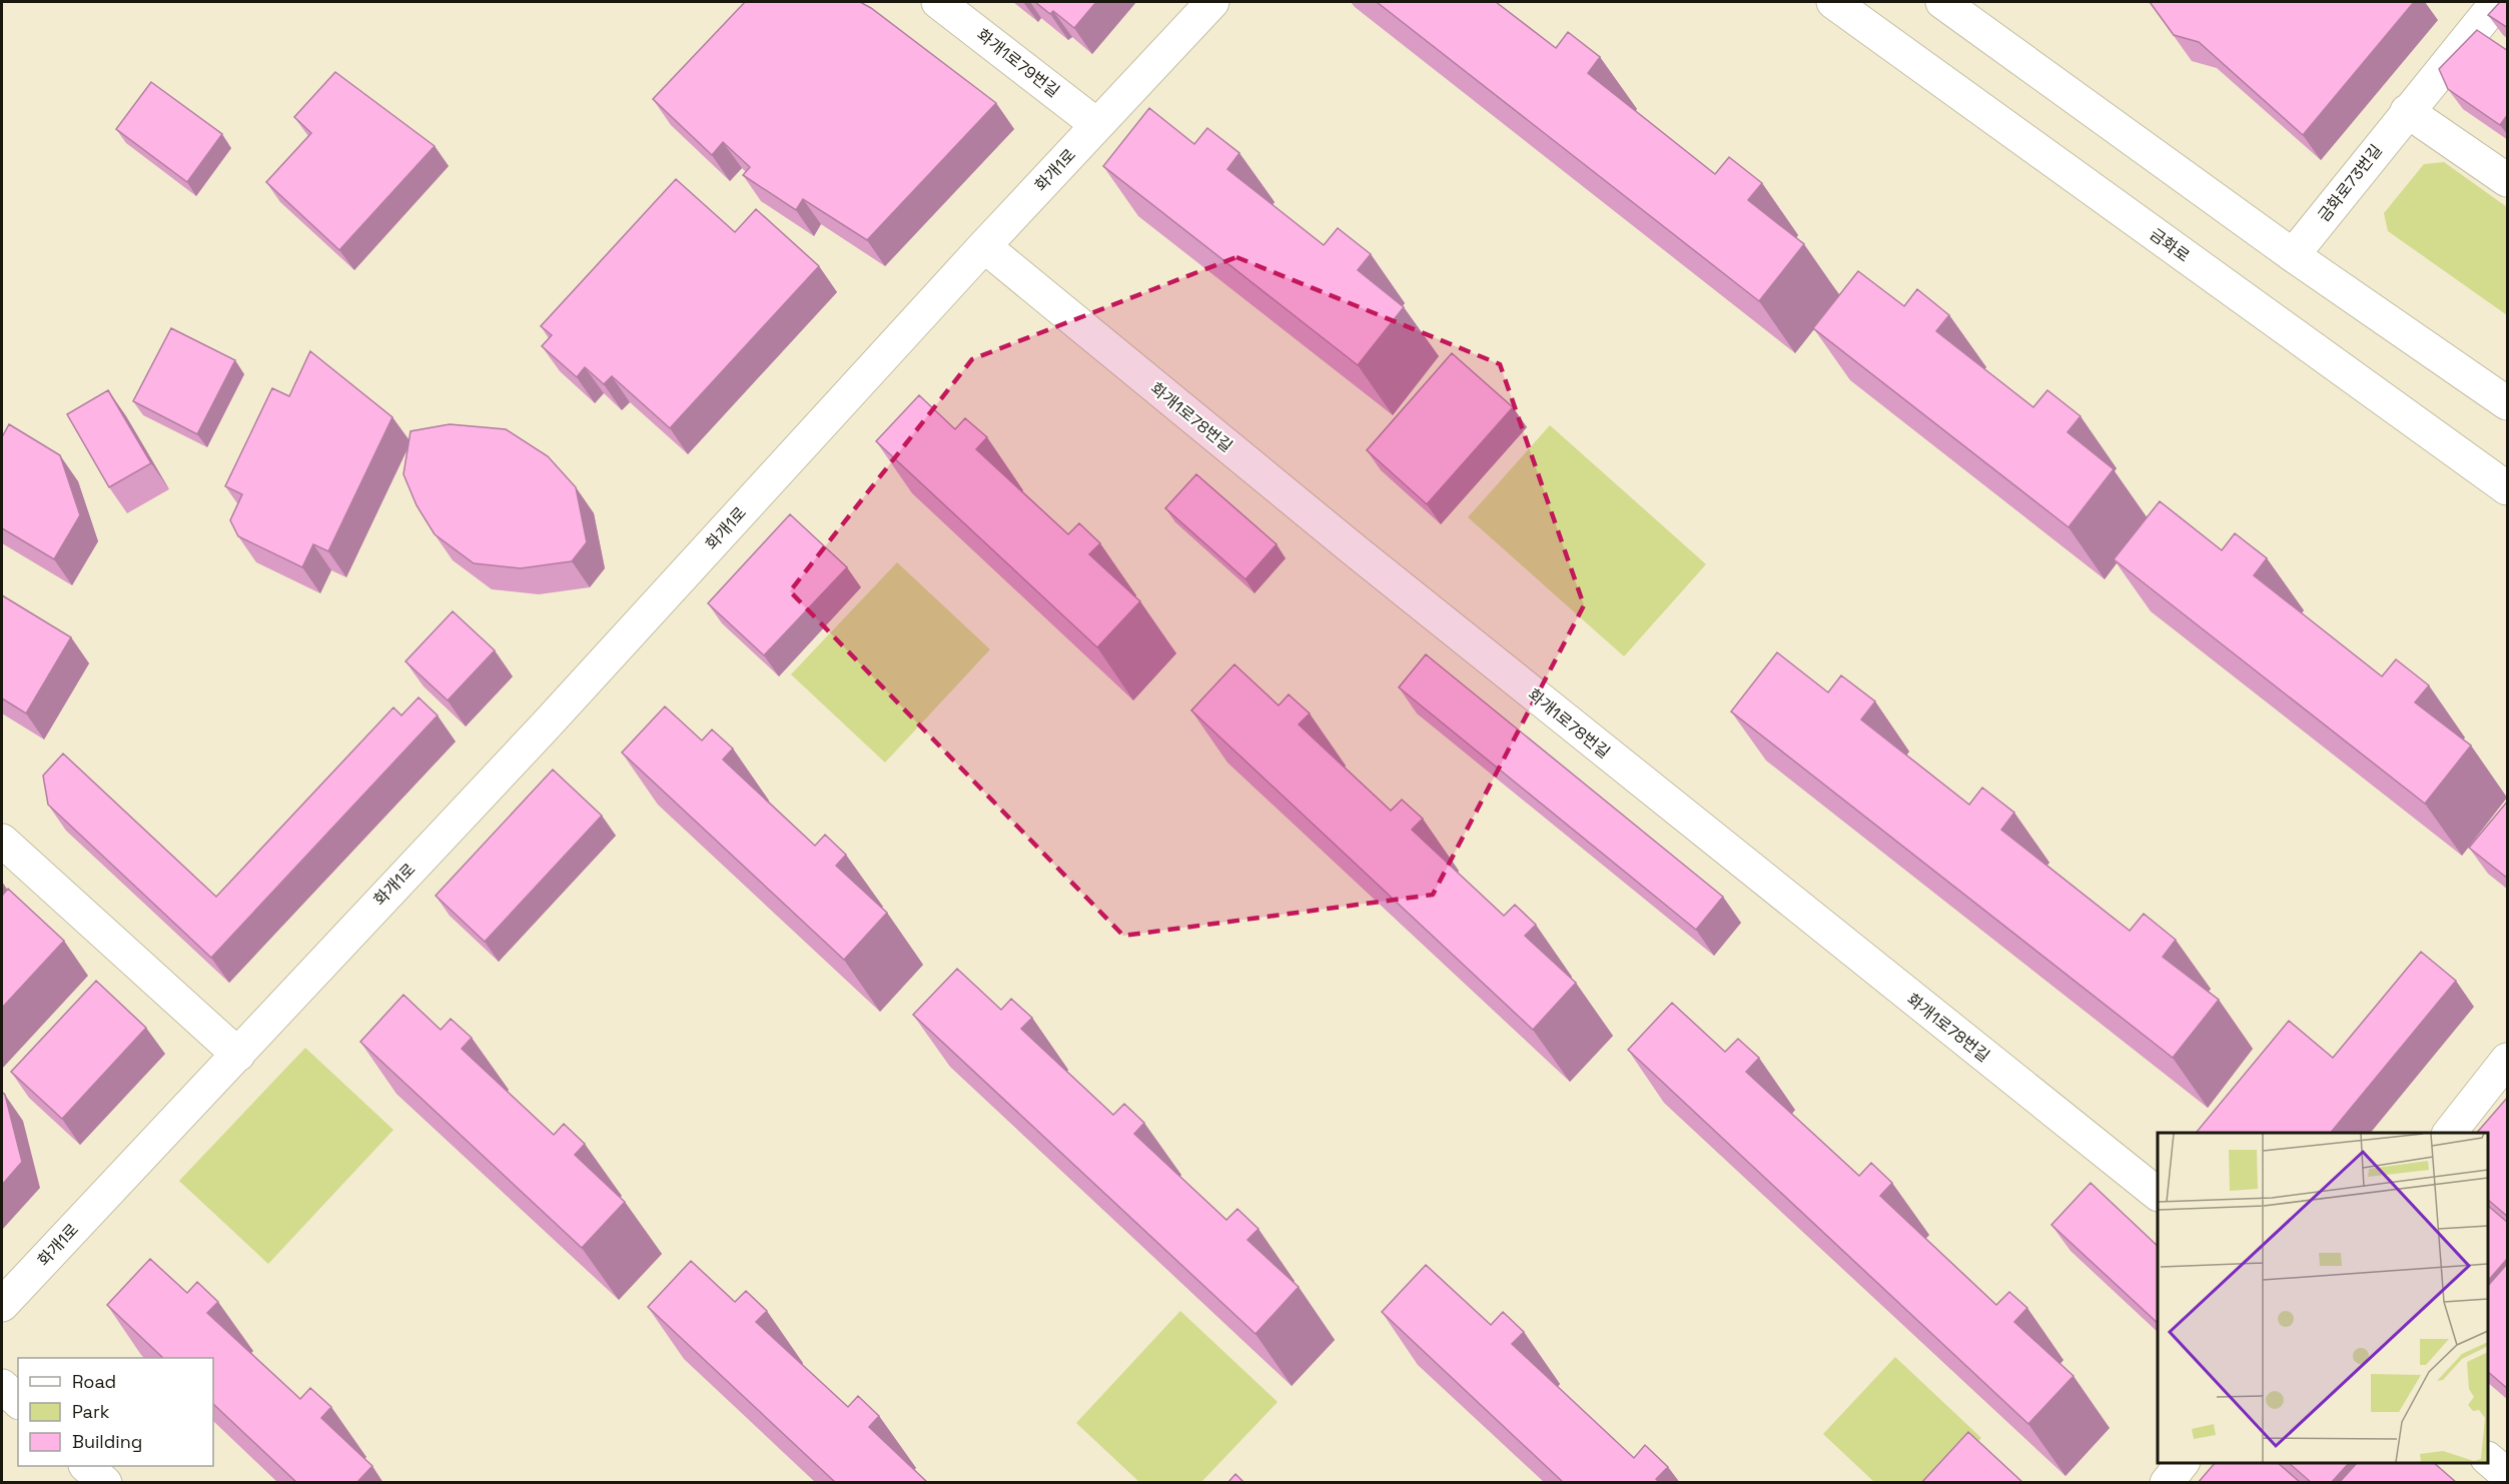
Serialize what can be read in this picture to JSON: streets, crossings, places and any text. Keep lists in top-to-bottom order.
{
  "streets": {
    "street": [
      "화개1로79번길",
      "화개1로",
      "금화로73번길",
      "금화로",
      "화개1로78번길"
    ]
  },
  "crossings": [
    ["화개1로79번길", "화개1로"],
    ["화개1로", "화개1로78번길"]
  ],
  "legend": ["Road", "Park", "Building"]
}
